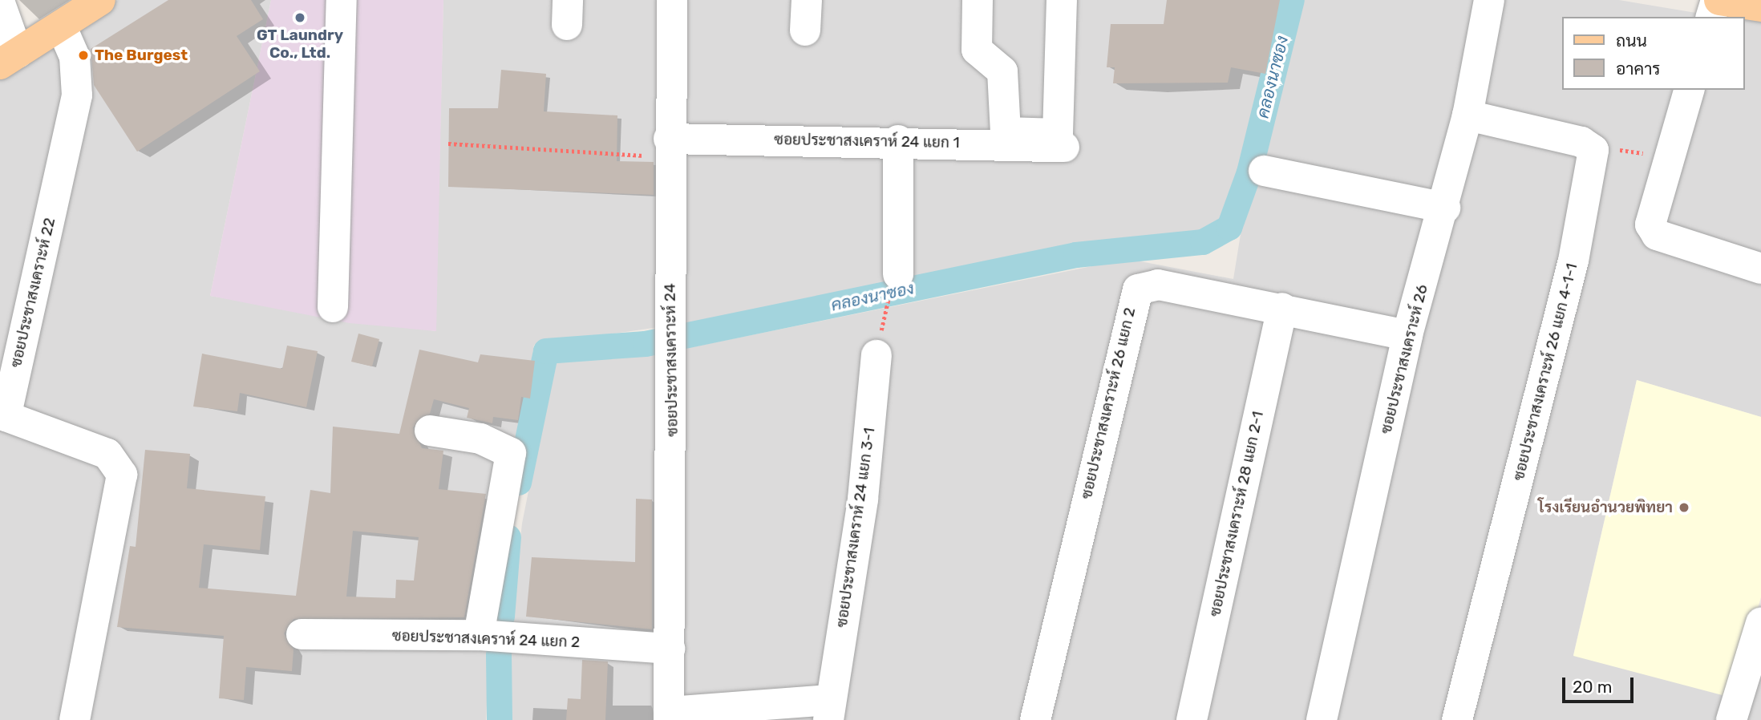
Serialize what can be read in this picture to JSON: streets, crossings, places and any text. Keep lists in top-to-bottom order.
{
  "streets": {
    "street": [
      "ซอยประชาสงเคราห์ 24 แยก 1",
      "ซอยประชาสงเคราะห์ 22",
      "ซอยประชาสงเคราะห์ 26",
      "ซอยประชาสงเคราะห์ 24",
      "ซอยประชาสงเคราะห์ 26 แยก 4-1-1",
      "ซอยประชาสงเคราะห์ 26 แยก 2",
      "ซอยประชาสงเคราะห์ 28 แยก 2-1",
      "ซอยประชาสงเคราห์ 24 แยก 3-1",
      "ซอยประชาสงเคราห์ 24 แยก 2"
    ]
  },
  "crossings": [
    ["ซอยประชาสงเคราห์ 24 แยก 1", "ซอยประชาสงเคราะห์ 24"],
    ["ซอยประชาสงเคราะห์ 26", "ซอยประชาสงเคราะห์ 26 แยก 2"],
    ["ซอยประชาสงเคราะห์ 24", "ซอยประชาสงเคราห์ 24 แยก 2"],
    ["ซอยประชาสงเคราะห์ 26 แยก 2", "ซอยประชาสงเคราะห์ 28 แยก 2-1"]
  ],
  "water": ["คลองนาซอง"],
  "places": ["GT Laundry Co., Ltd.", "The Burgest", "โรงเรียนอำนวยพิทยา"],
  "legend": ["ถนน", "อาคาร"],
  "scale_bar": "20 m"
}
